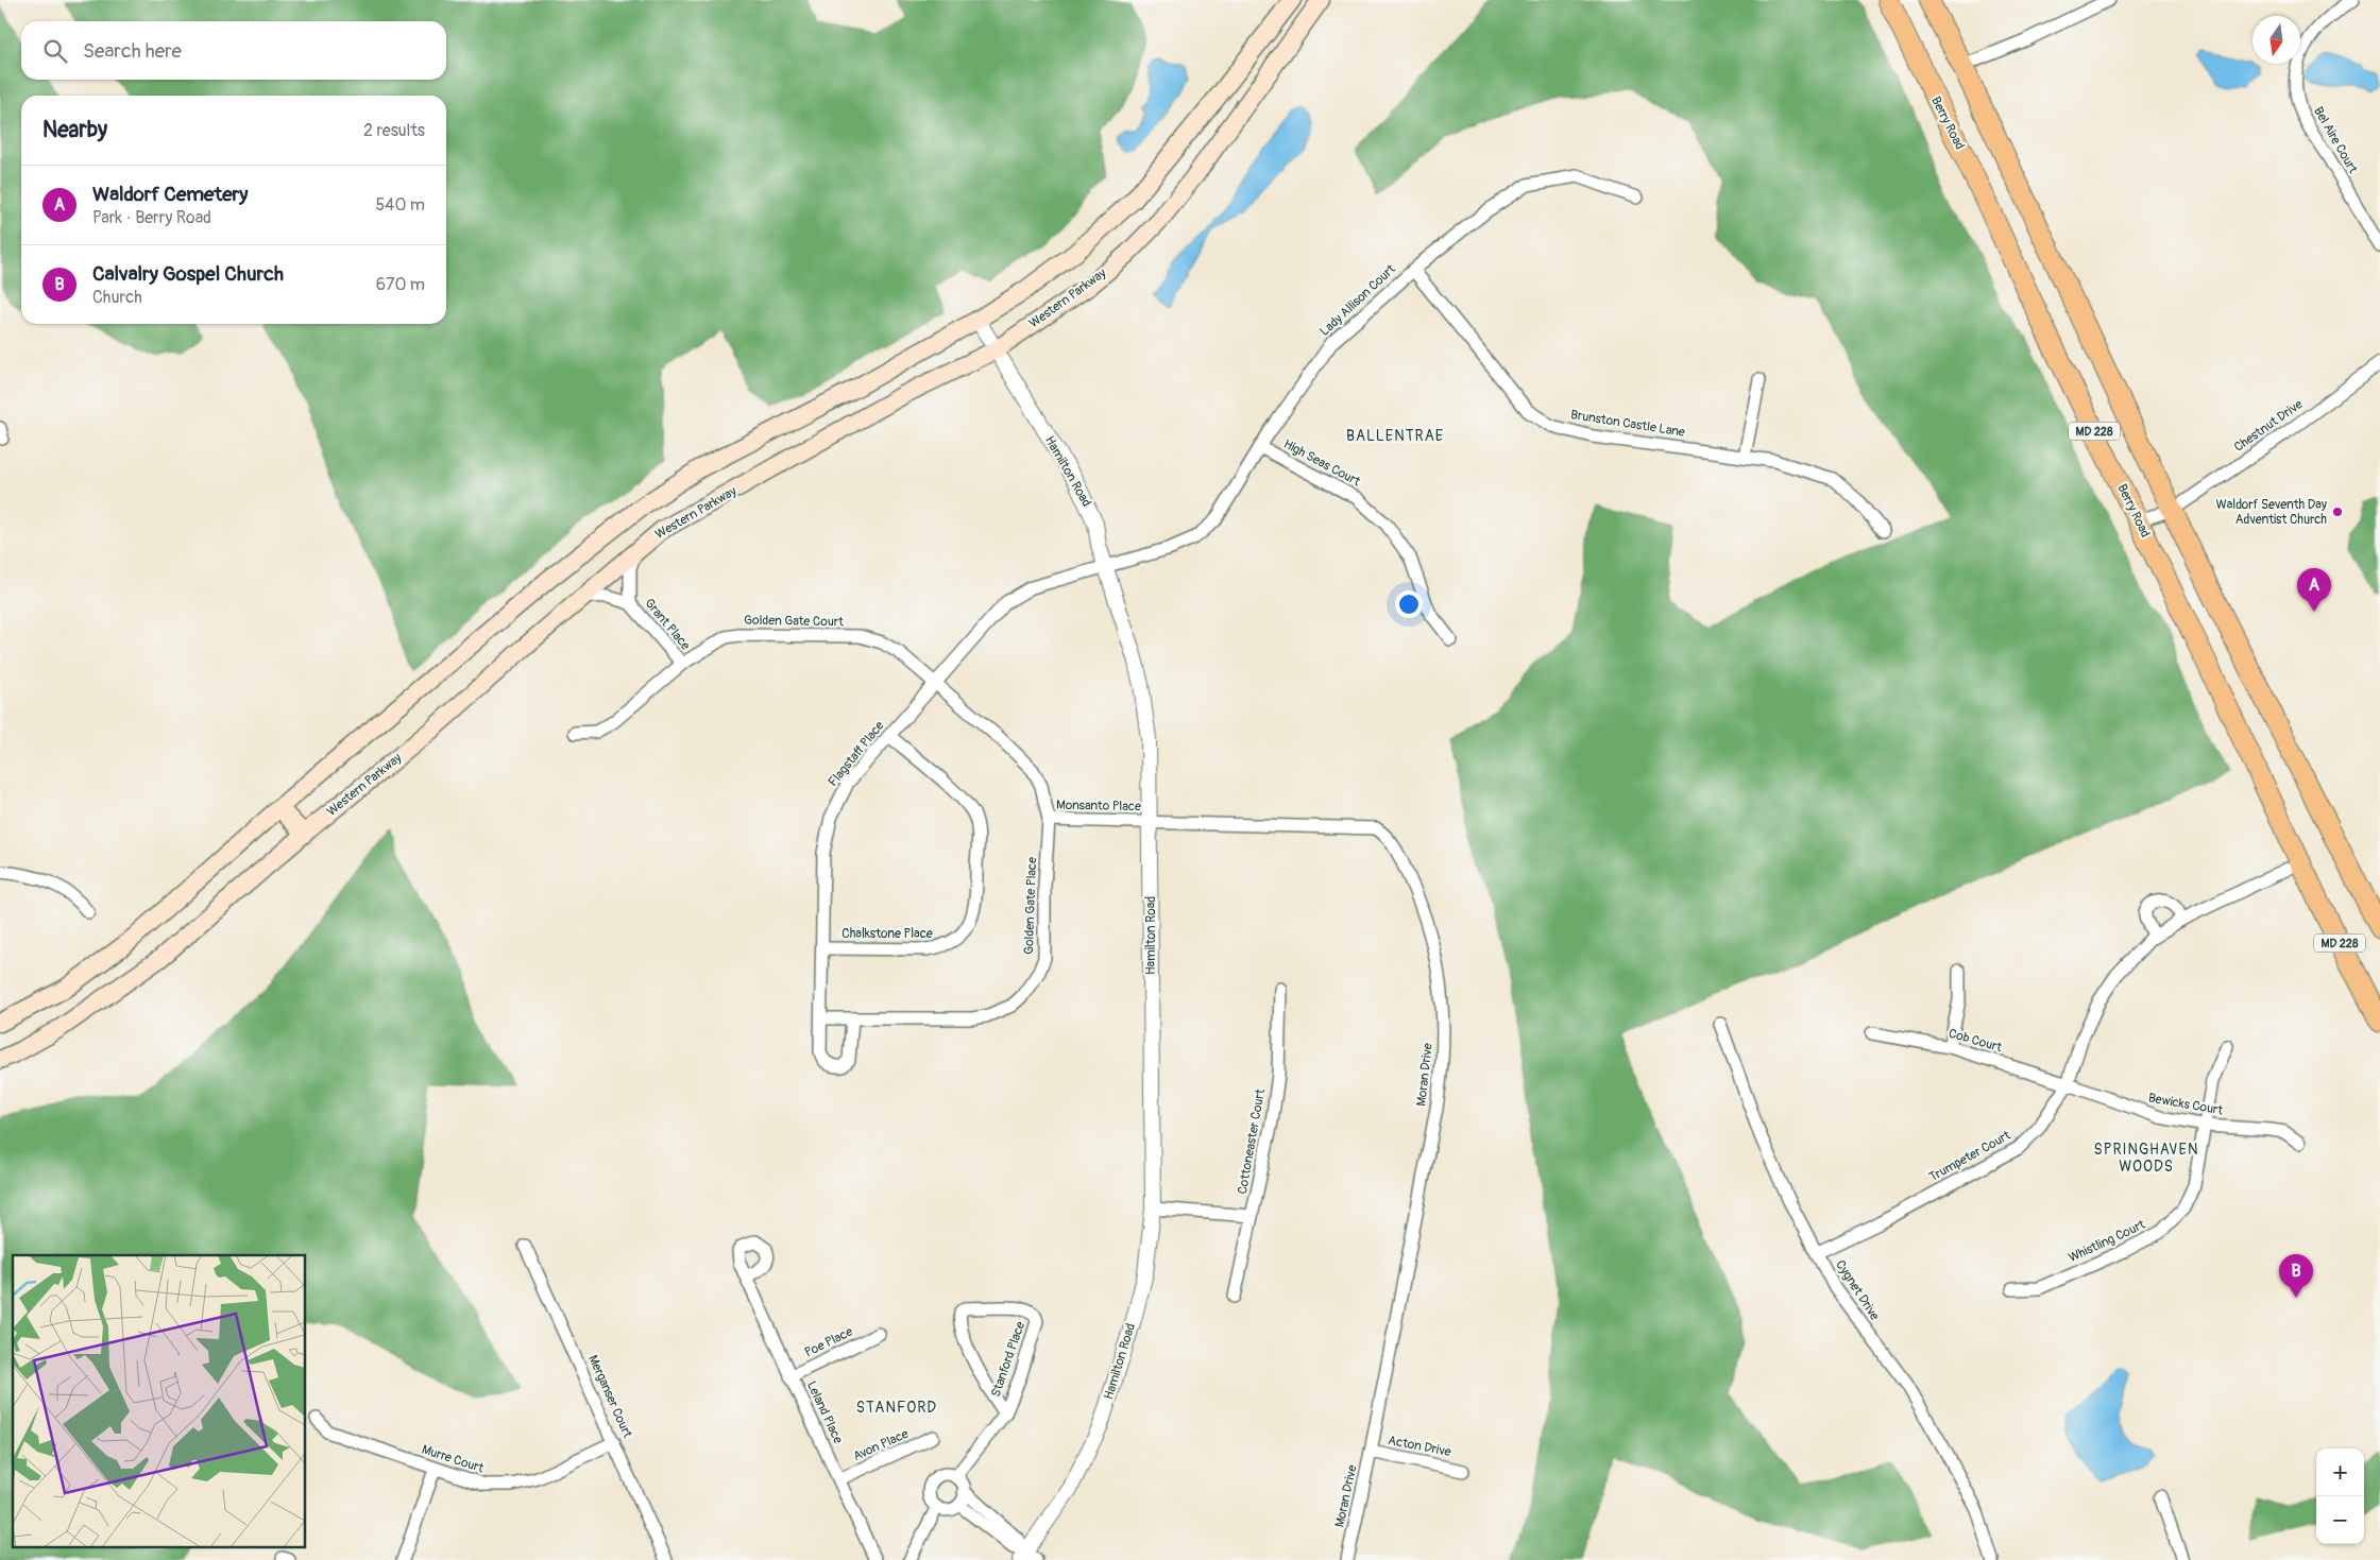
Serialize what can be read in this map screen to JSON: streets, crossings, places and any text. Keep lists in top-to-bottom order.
{
  "streets": {
    "highway": ["Berry Road", "MD 228"],
    "main road": ["Western Parkway"],
    "street": [
      "Bel Aire Court",
      "Lady Allison Court",
      "Brunston Castle Lane",
      "Chestnut Drive",
      "High Seas Court",
      "Hamilton Road",
      "Golden Gate Court",
      "Grant Place",
      "Flagstaff Place",
      "Monsanto Place",
      "Golden Gate Place",
      "Chalkstone Place",
      "Cob Court",
      "Moran Drive",
      "Bewicks Court",
      "Cottoneaster Court",
      "Trumpeter Court",
      "Whistling Court",
      "Cygnet Drive",
      "Poe Place",
      "Stanford Place",
      "Merganser Court",
      "Leland Place",
      "Avon Place",
      "Acton Drive",
      "Murre Court"
    ]
  },
  "crossings": [
    ["Berry Road", "Chestnut Drive"],
    ["Berry Road", "Trumpeter Court"],
    ["Western Parkway", "Hamilton Road"],
    ["Western Parkway", "Grant Place"],
    ["Lady Allison Court", "Brunston Castle Lane"],
    ["Lady Allison Court", "High Seas Court"],
    ["Lady Allison Court", "Hamilton Road"],
    ["Lady Allison Court", "Flagstaff Place"],
    ["Chestnut Drive", "MD 228"],
    ["Hamilton Road", "Flagstaff Place"],
    ["Hamilton Road", "Monsanto Place"],
    ["Hamilton Road", "Moran Drive"],
    ["Golden Gate Court", "Grant Place"],
    ["Golden Gate Court", "Flagstaff Place"],
    ["Golden Gate Court", "Golden Gate Place"],
    ["Flagstaff Place", "Golden Gate Place"],
    ["Flagstaff Place", "Chalkstone Place"],
    ["Monsanto Place", "Golden Gate Place"],
    ["Monsanto Place", "Moran Drive"],
    ["Cob Court", "Bewicks Court"],
    ["Cob Court", "Trumpeter Court"],
    ["Moran Drive", "Acton Drive"],
    ["Bewicks Court", "Trumpeter Court"],
    ["Bewicks Court", "Whistling Court"],
    ["Trumpeter Court", "Cygnet Drive"],
    ["Poe Place", "Leland Place"],
    ["Merganser Court", "Murre Court"],
    ["Leland Place", "Avon Place"]
  ],
  "districts": ["BALLENTRAE", "SPRINGHAVEN WOODS", "STANFORD"],
  "places": ["Waldorf Seventh Day Adventist Church"],
  "north": "bottom",
  "page": {
    "search": "Search here",
    "heading": ["Nearby", "2 results"],
    "list": [
      {
        "mark": "A",
        "name": "Waldorf Cemetery",
        "note": "Park · Berry Road",
        "value": "540 m"
      },
      {
        "mark": "B",
        "name": "Calvalry Gospel Church",
        "note": "Church",
        "value": "670 m"
      }
    ],
    "pins": ["A", "B"],
    "map_buttons": ["+", "−"]
  }
}
